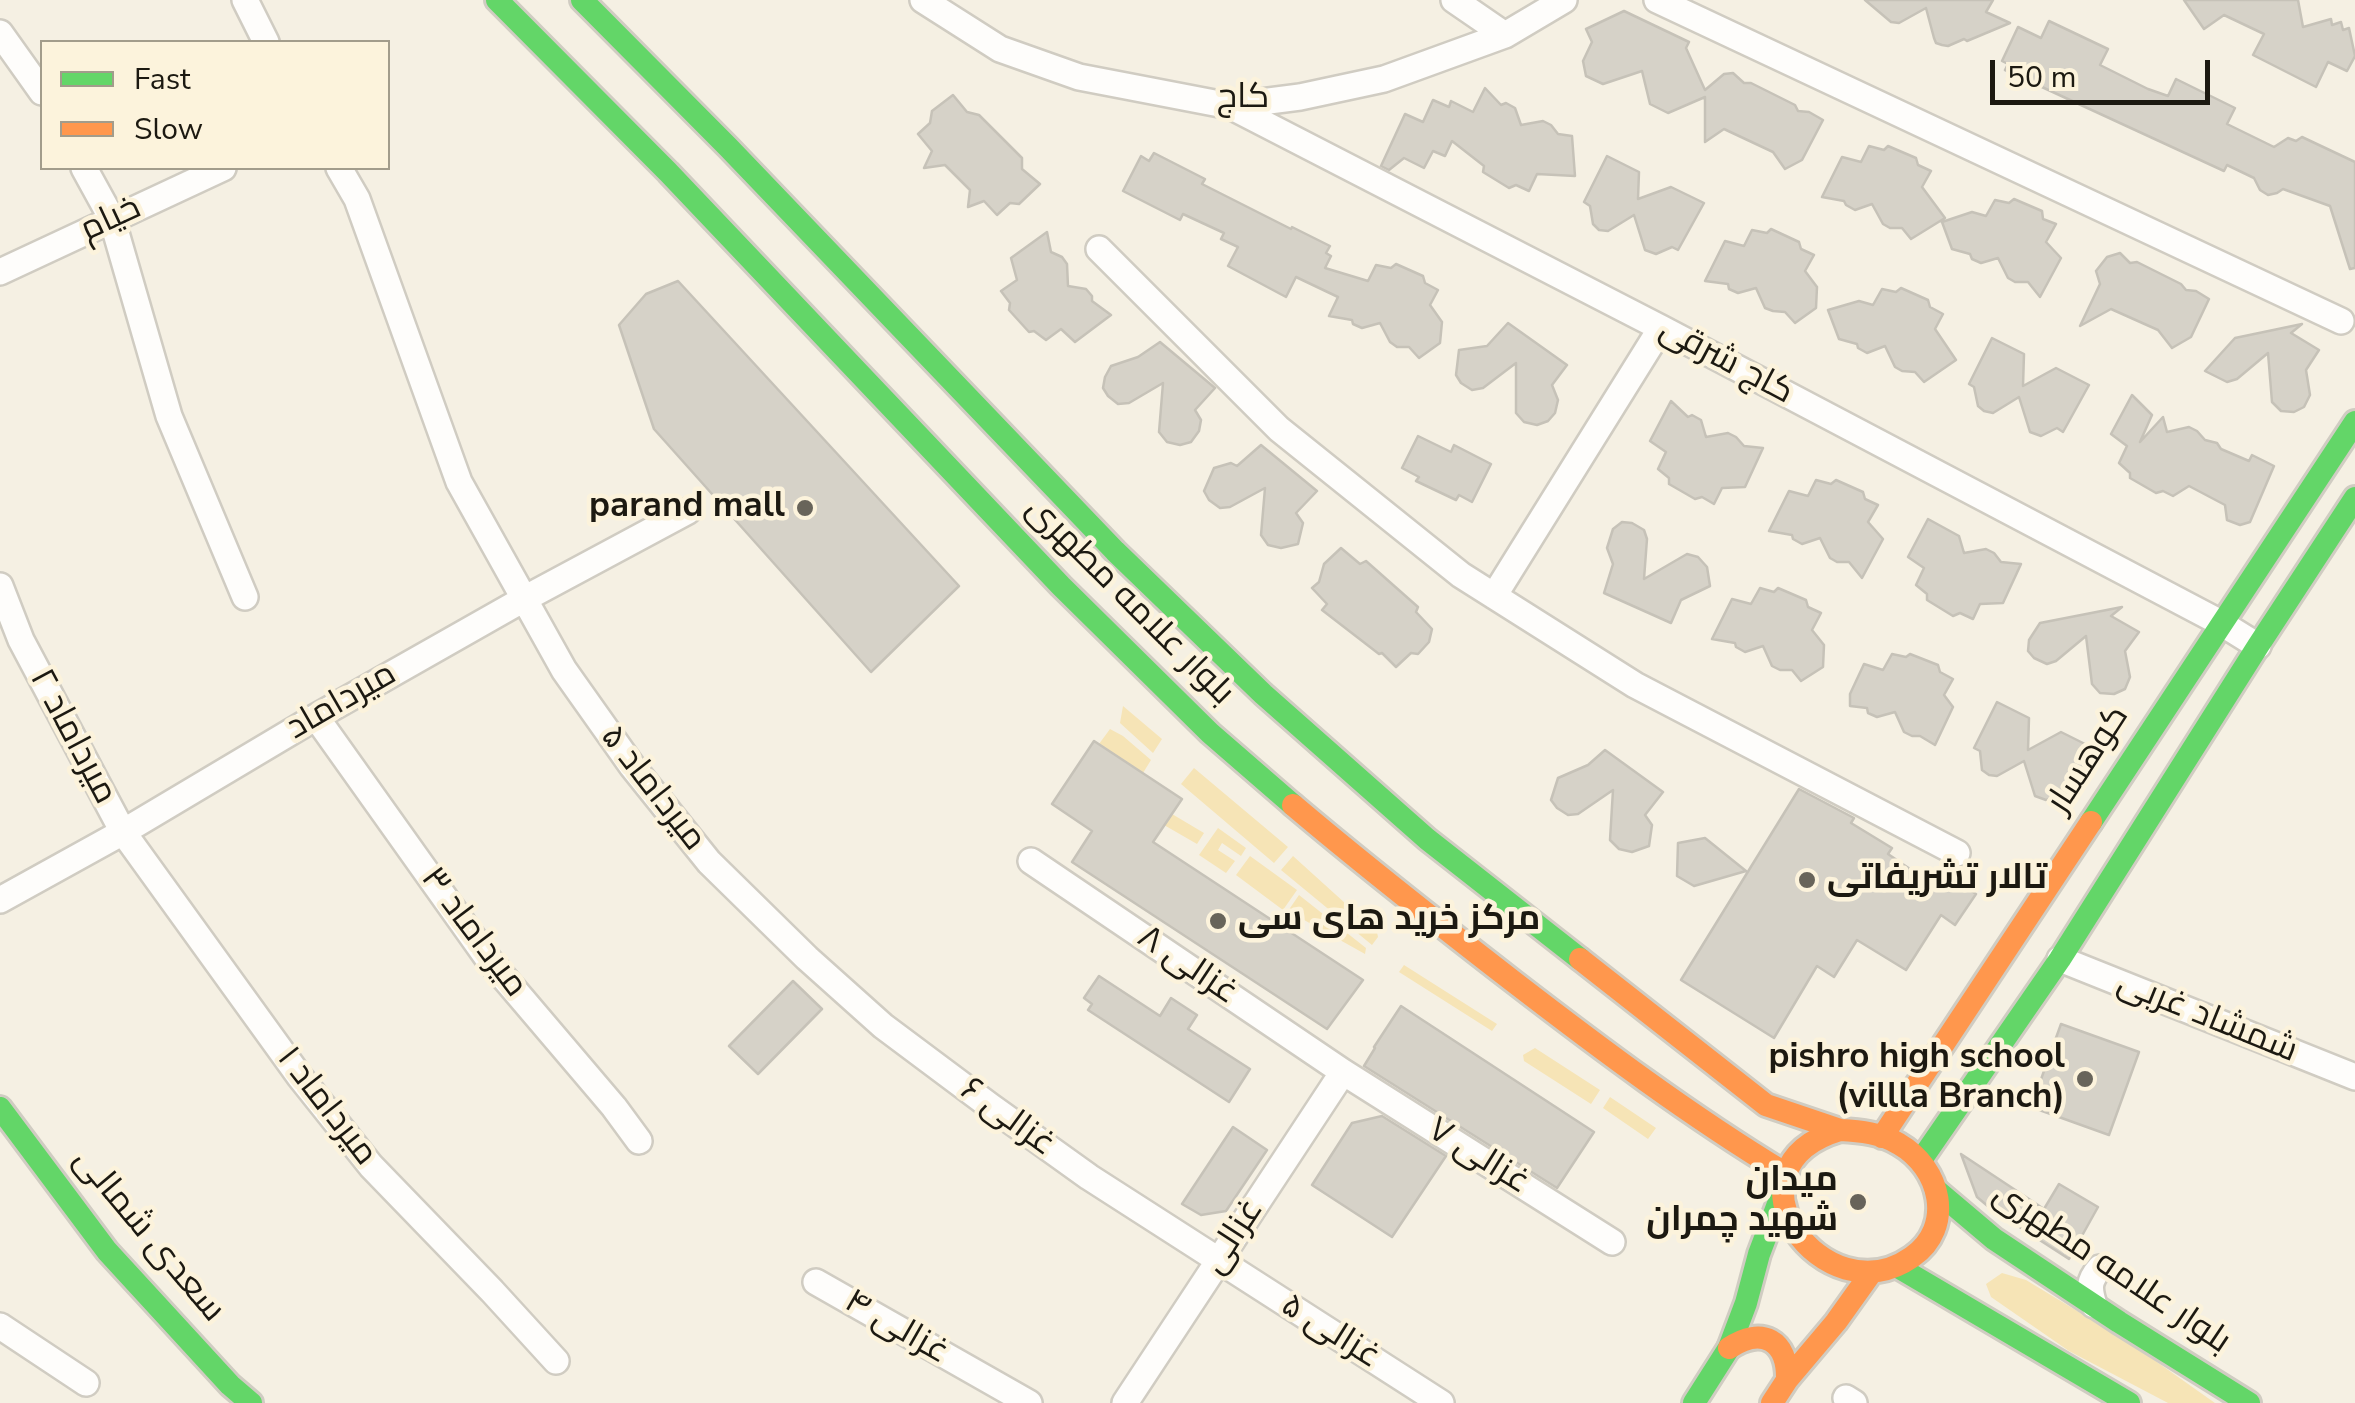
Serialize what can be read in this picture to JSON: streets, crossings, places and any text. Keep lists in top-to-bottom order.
{
  "streets": {
    "main road": ["بلوار علامه مطهری", "کوهسار", "سعدی شمالی"],
    "street": [
      "کاج",
      "خیام",
      "کاج شرقی",
      "میرداماد",
      "میرداماد ۲",
      "میرداماد ۵",
      "میرداماد ۳",
      "غزالی ۸",
      "شمشاد غربی",
      "میرداماد ۱",
      "غزالی ۶",
      "غزالی ۷",
      "غزالی",
      "غزالی ۴",
      "غزالی ۵"
    ]
  },
  "crossings": [
    ["کاج", "کاج شرقی"],
    ["کاج شرقی", "کوهسار"],
    ["بلوار علامه مطهری", "کوهسار"],
    ["میرداماد", "میرداماد ۲"],
    ["میرداماد", "میرداماد ۵"],
    ["میرداماد", "میرداماد ۳"],
    ["میرداماد", "میرداماد ۱"],
    ["میرداماد ۲", "میرداماد ۱"],
    ["میرداماد ۵", "غزالی ۶"],
    ["غزالی ۸", "غزالی ۷"],
    ["غزالی ۸", "غزالی"],
    ["غزالی ۶", "غزالی"],
    ["غزالی ۶", "غزالی ۵"],
    ["غزالی ۷", "غزالی"],
    ["غزالی", "غزالی ۵"]
  ],
  "places": [
    "parand mall",
    "تالار تشریفاتی",
    "مرکز خرید های سی",
    "pishro high school (villla Branch)",
    "میدان شهید چمران"
  ],
  "legend": ["Fast", "Slow"],
  "scale_bar": "50 m"
}
